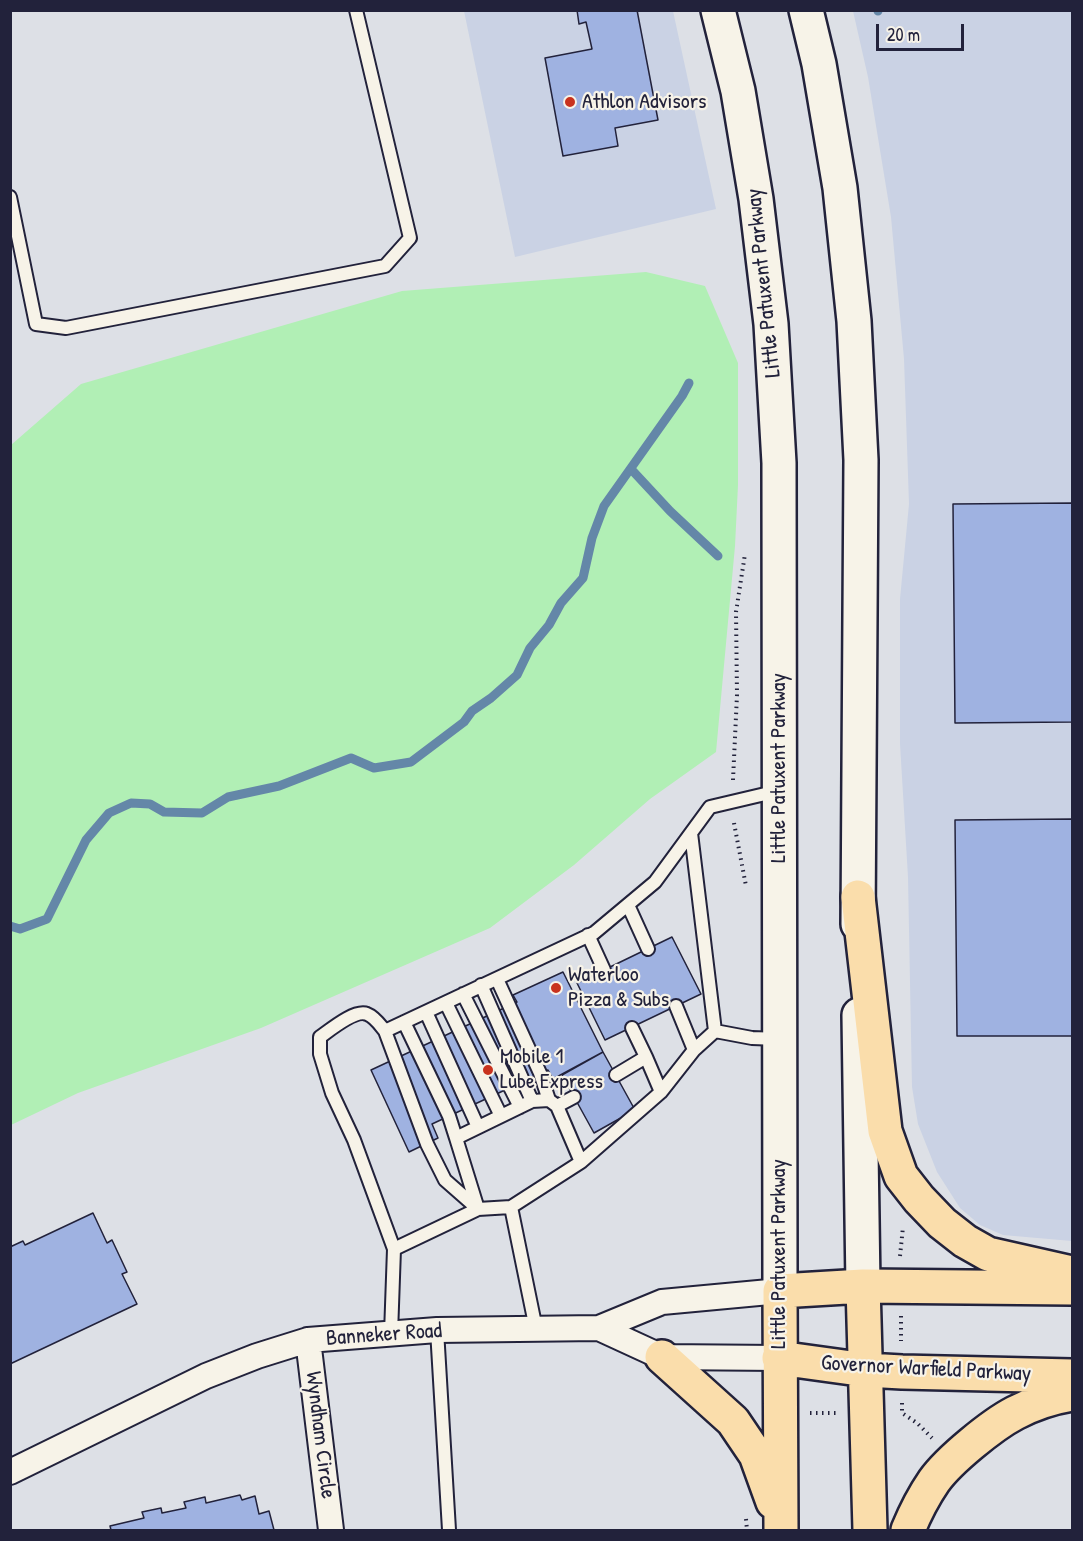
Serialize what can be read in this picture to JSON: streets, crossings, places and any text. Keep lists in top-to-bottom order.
{
  "streets": {
    "main road": ["Little Patuxent Parkway", "Governor Warfield Parkway"],
    "street": ["Banneker Road", "Wyndham Circle"]
  },
  "crossings": [
    ["Little Patuxent Parkway", "Banneker Road"],
    ["Little Patuxent Parkway", "Governor Warfield Parkway"],
    ["Banneker Road", "Wyndham Circle"]
  ],
  "places": ["Athlon Advisors", "Waterloo Pizza & Subs", "Mobile 1 Lube Express"],
  "scale_bar": "20 m"
}
